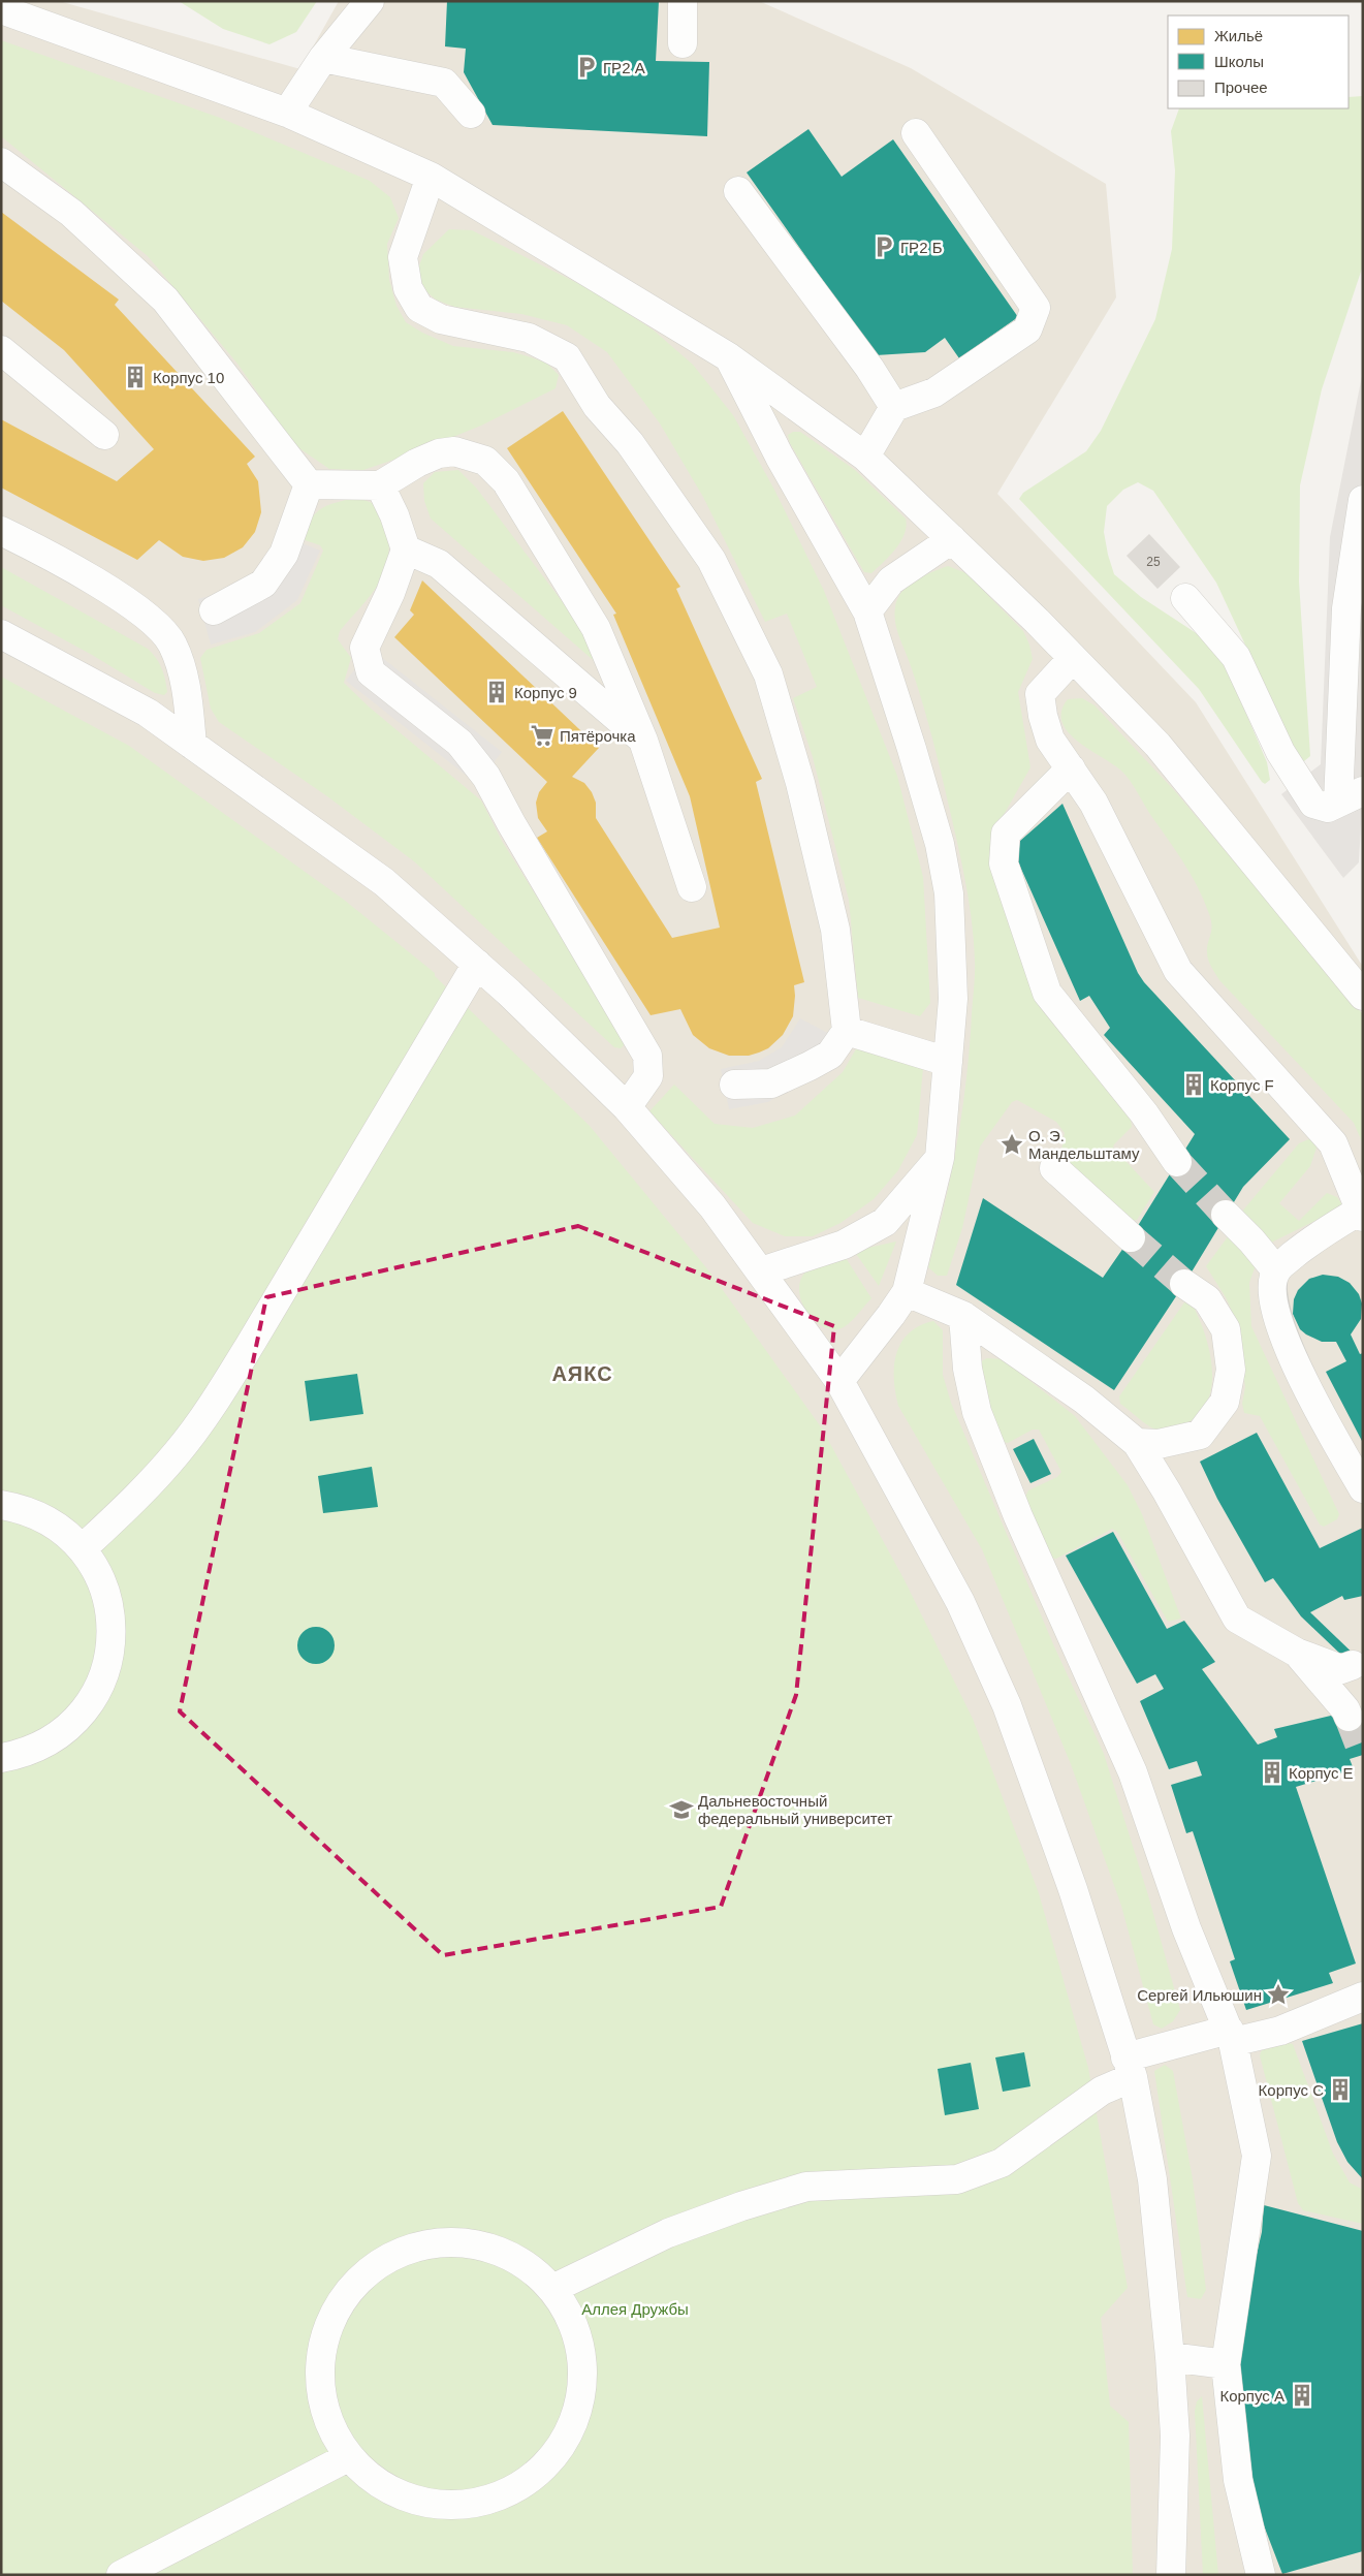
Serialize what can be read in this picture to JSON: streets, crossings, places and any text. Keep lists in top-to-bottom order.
{
  "districts": ["АЯКС"],
  "parks": ["Аллея Дружбы"],
  "places": {
    "parking": ["ГР2 А", "ГР2 Б"],
    "building": [
      "Корпус 10",
      "Корпус 9",
      "Корпус F",
      "Корпус E",
      "Корпус C",
      "Корпус A"
    ],
    "supermarket": ["Пятёрочка"],
    "place": ["О. Э. Мандельштаму", "Сергей Ильюшин"],
    "school or university": ["Дальневосточный федеральный университет"]
  },
  "house_numbers": ["25"],
  "legend": ["Жильё", "Школы", "Прочее"]
}
